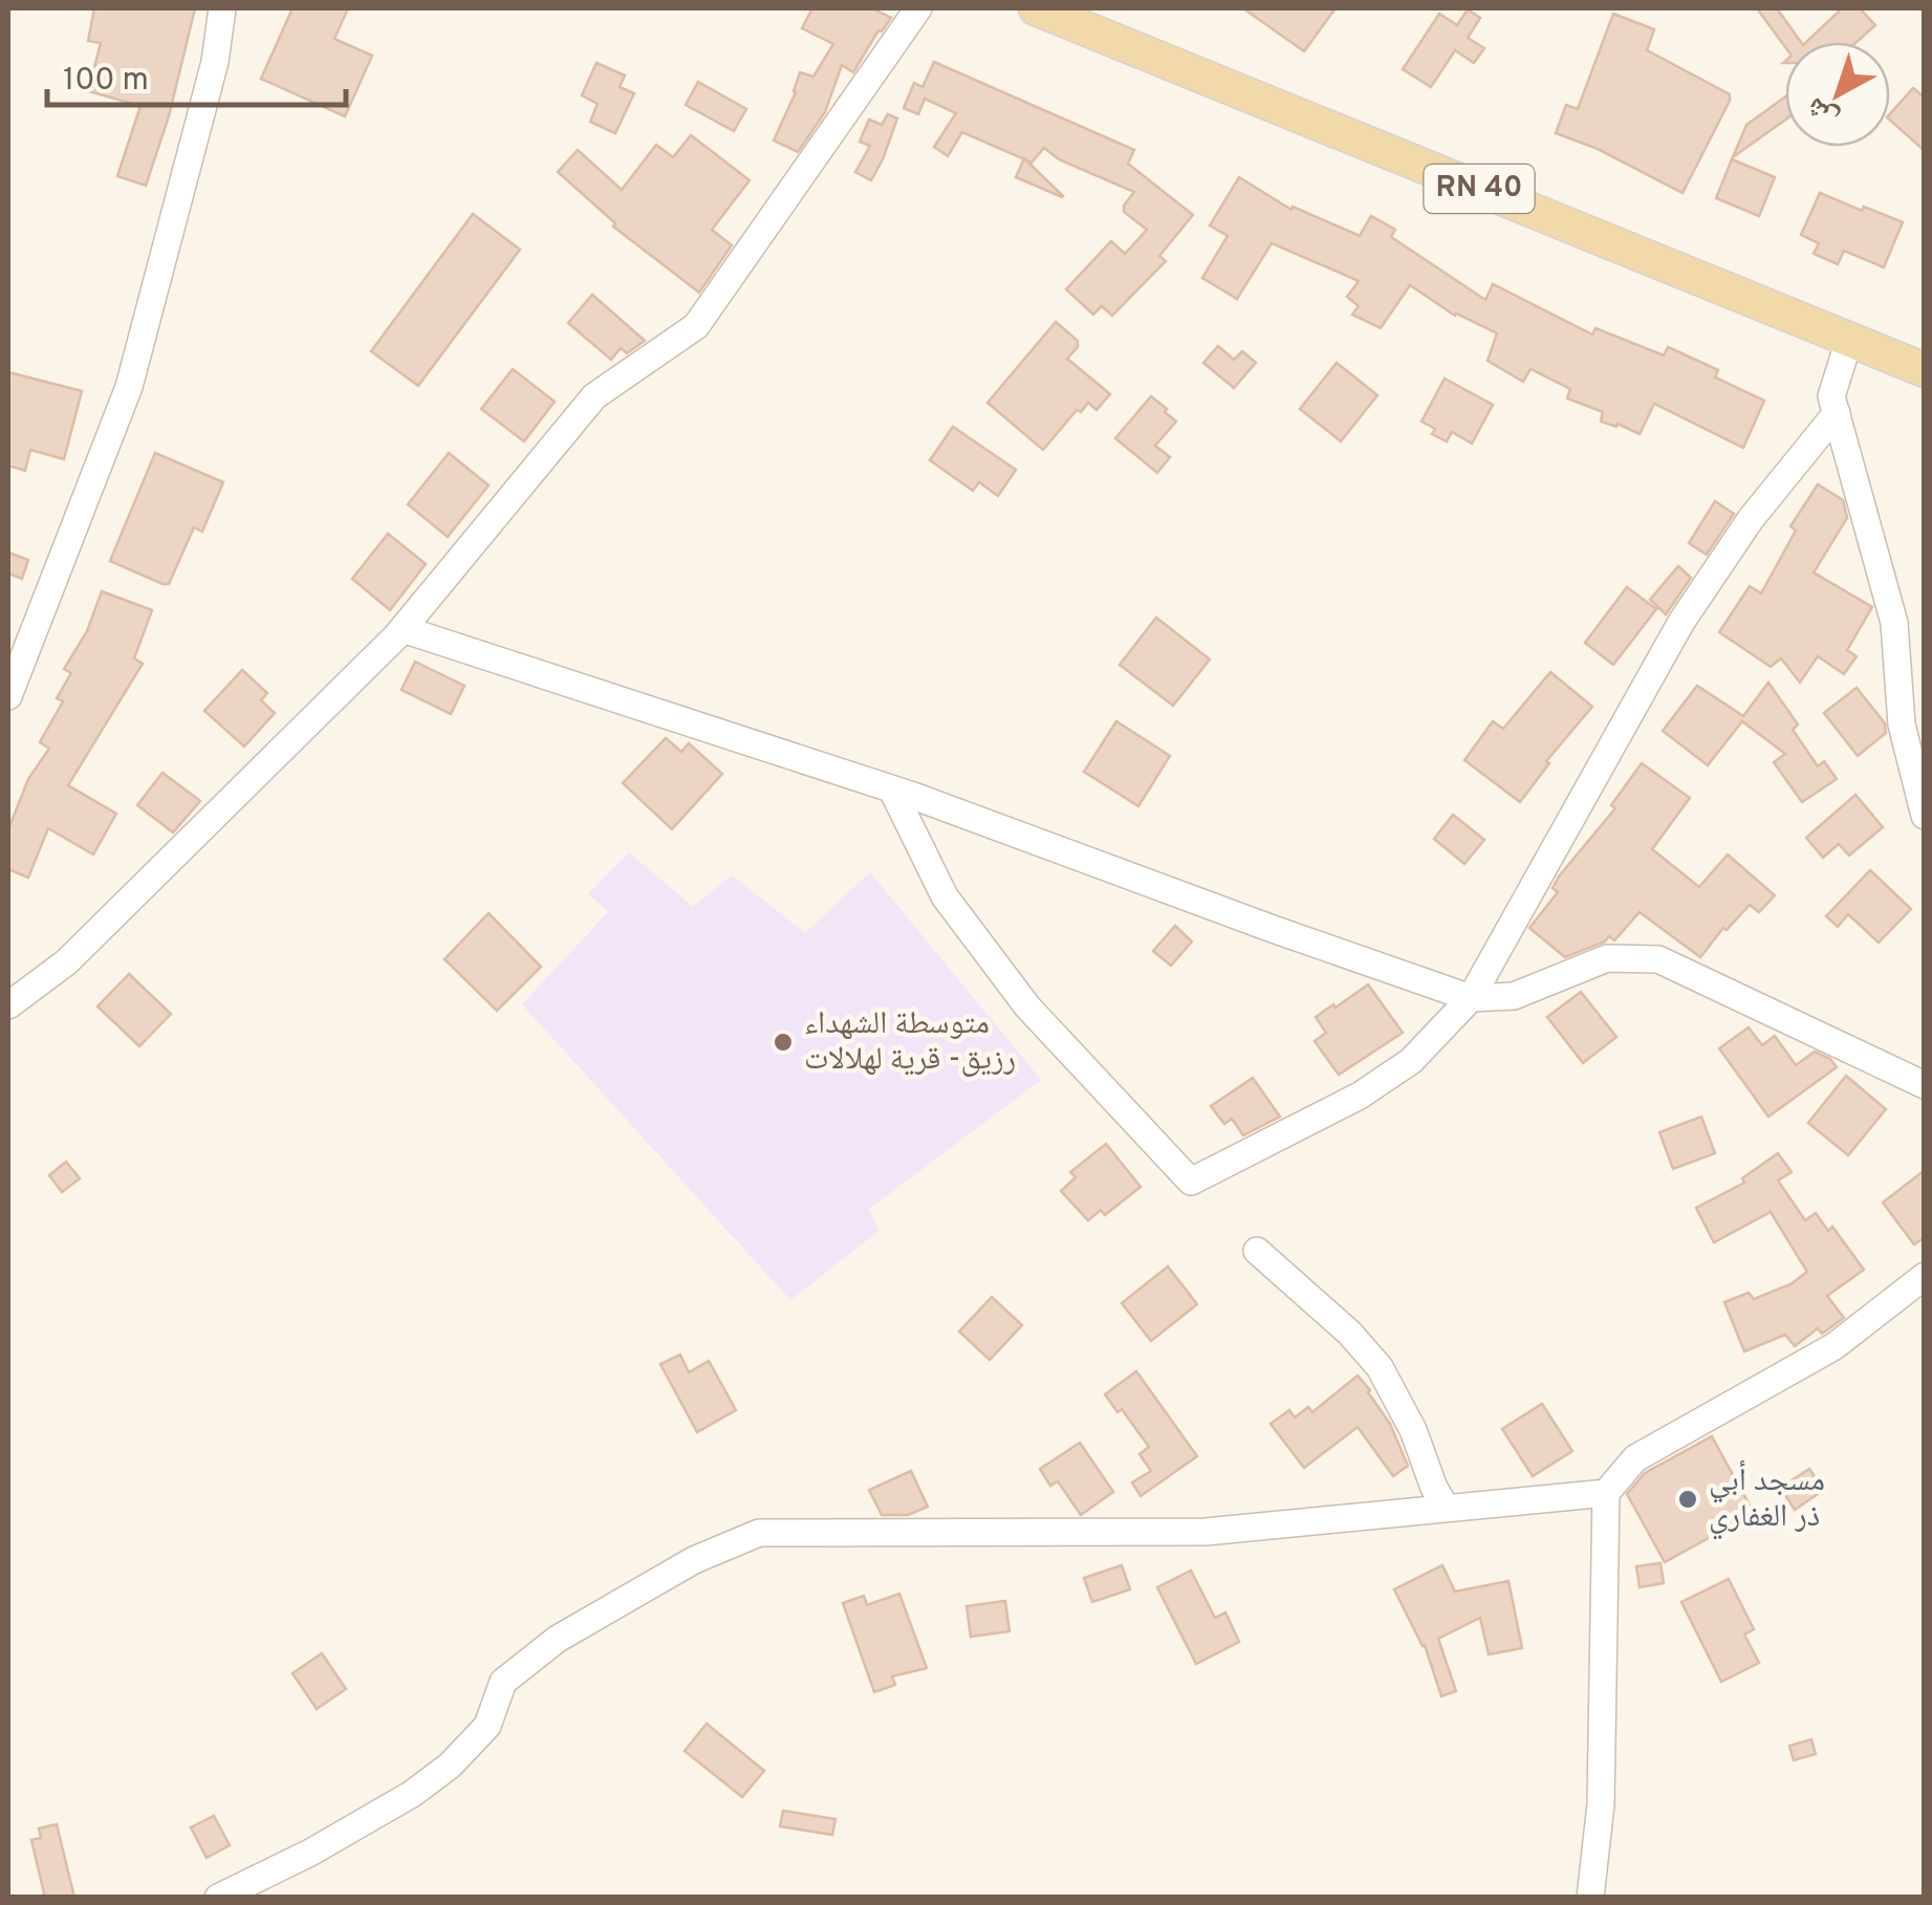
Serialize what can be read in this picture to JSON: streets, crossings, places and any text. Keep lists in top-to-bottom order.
{
  "streets": {
    "main road": ["RN 40"]
  },
  "places": ["متوسطة الشهداء رزيق- قرية لهلالات", "مسجد أبي ذر الغفاري"],
  "scale_bar": "100 m",
  "north": "bottom left"
}
